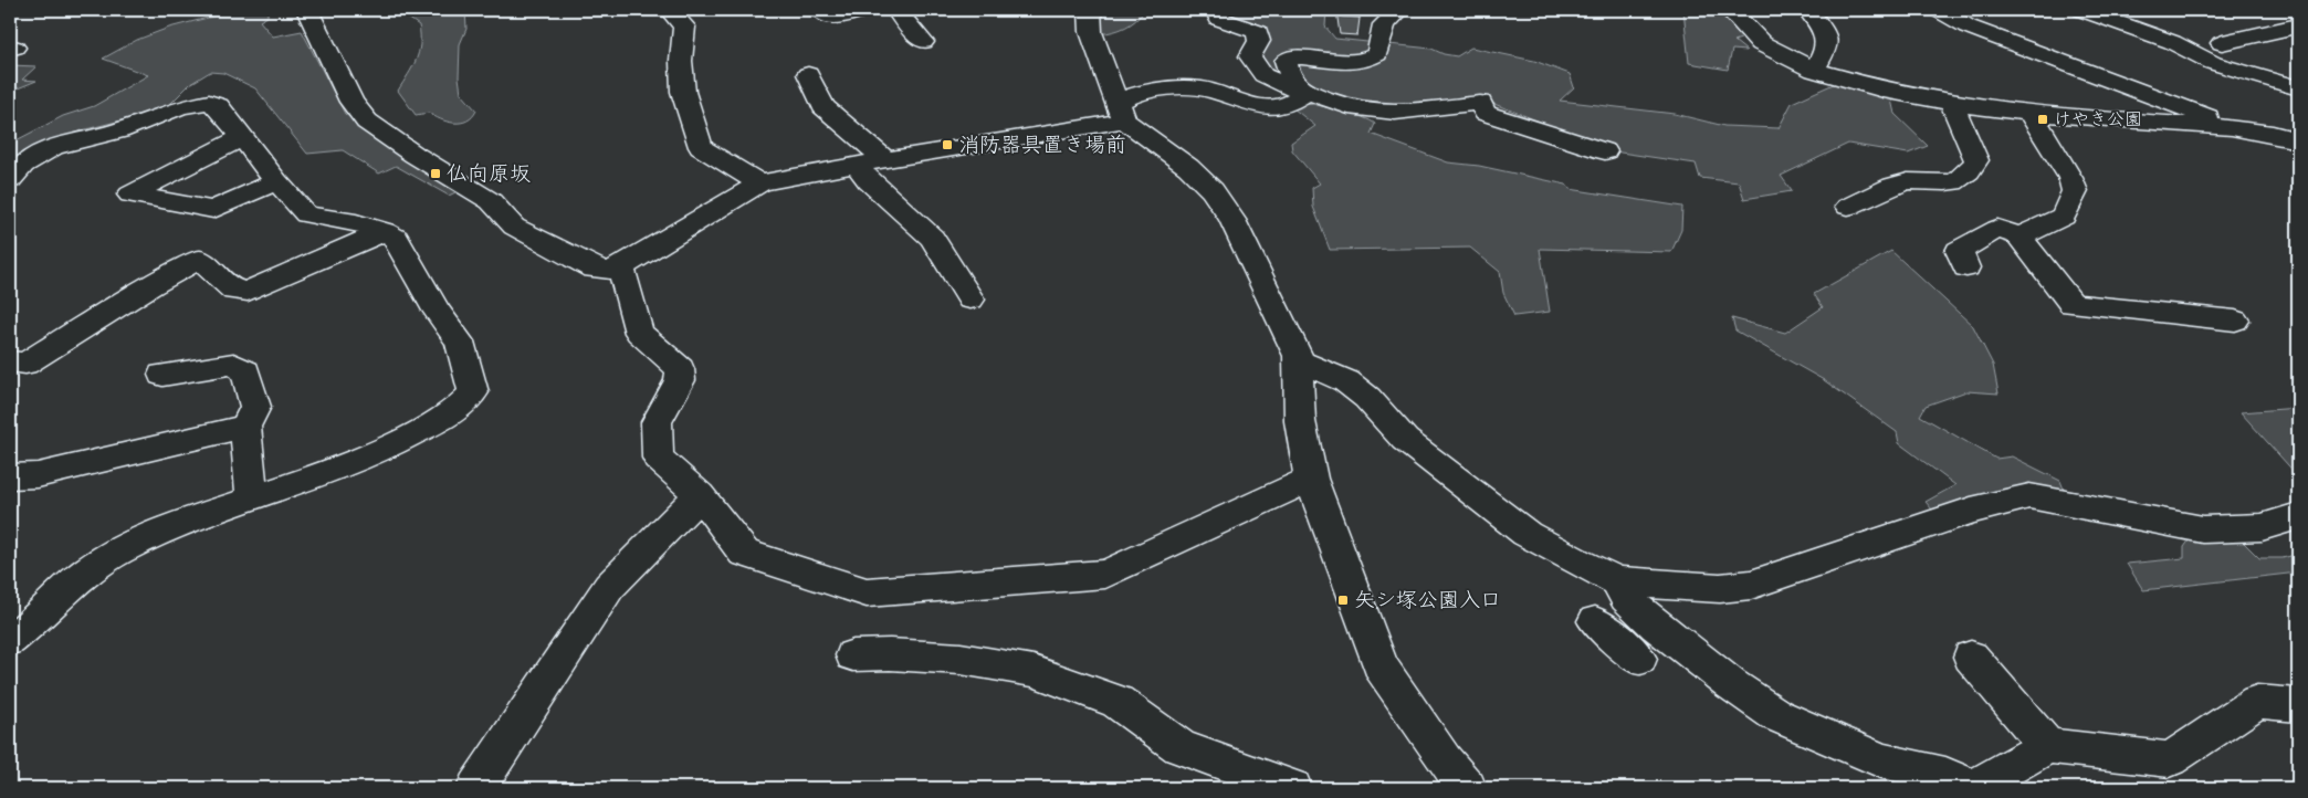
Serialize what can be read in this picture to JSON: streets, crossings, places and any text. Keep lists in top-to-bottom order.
{
  "places": {
    "transit": [
      "けやき公園",
      "消防器具置き場前",
      "仏向原坂",
      "矢シ塚公園入口"
    ]
  }
}
